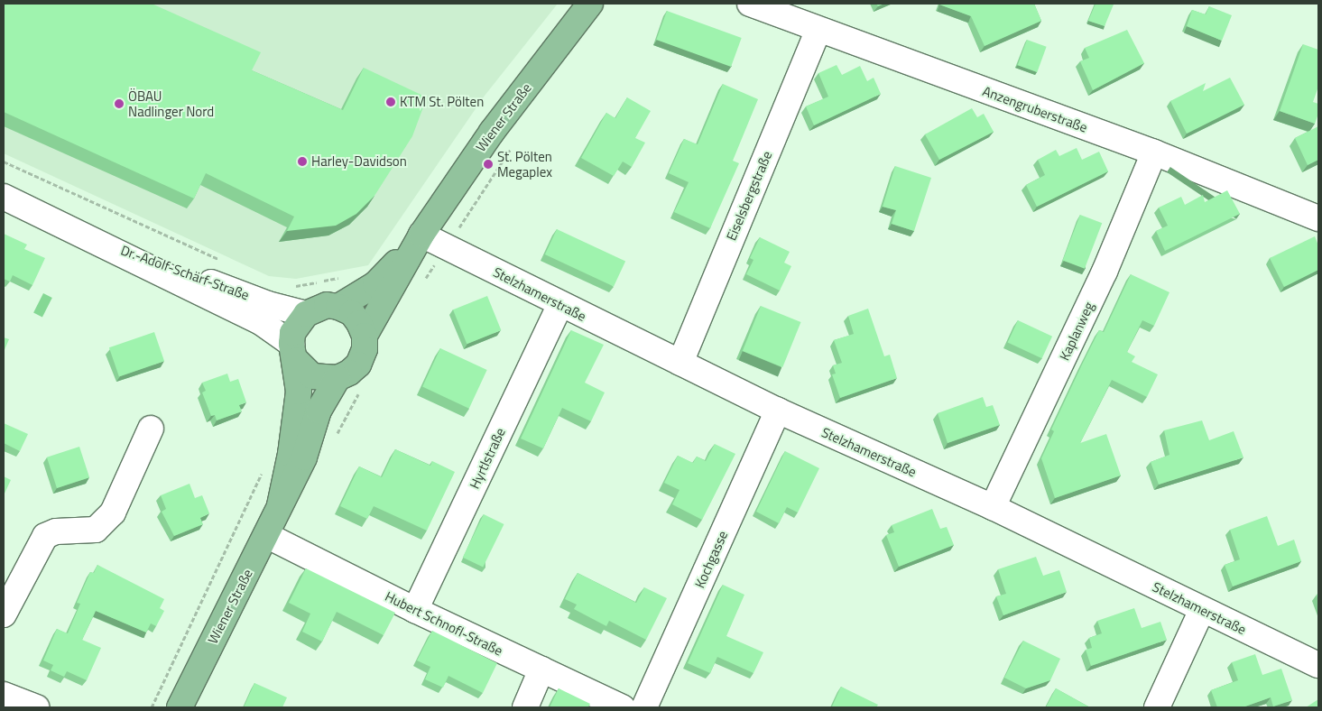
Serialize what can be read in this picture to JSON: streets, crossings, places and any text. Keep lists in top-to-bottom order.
{
  "streets": {
    "main road": ["Wiener Straße"],
    "street": [
      "Anzengruberstraße",
      "Eiselsbergstraße",
      "Dr.-Adolf-Schärf-Straße",
      "Stelzhamerstraße",
      "Kaplanweg",
      "Hyrtlstraße",
      "Kochgasse",
      "Hubert Schnofl-Straße"
    ]
  },
  "crossings": [
    ["Anzengruberstraße", "Eiselsbergstraße"],
    ["Anzengruberstraße", "Kaplanweg"],
    ["Wiener Straße", "Dr.-Adolf-Schärf-Straße"],
    ["Wiener Straße", "Stelzhamerstraße"],
    ["Wiener Straße", "Hubert Schnofl-Straße"],
    ["Eiselsbergstraße", "Stelzhamerstraße"],
    ["Stelzhamerstraße", "Kaplanweg"],
    ["Stelzhamerstraße", "Hyrtlstraße"],
    ["Stelzhamerstraße", "Kochgasse"],
    ["Hyrtlstraße", "Hubert Schnofl-Straße"]
  ],
  "places": [
    "KTM St. Pölten",
    "ÖBAU Nadlinger Nord",
    "Harley-Davidson",
    "St. Pölten Megaplex"
  ]
}
